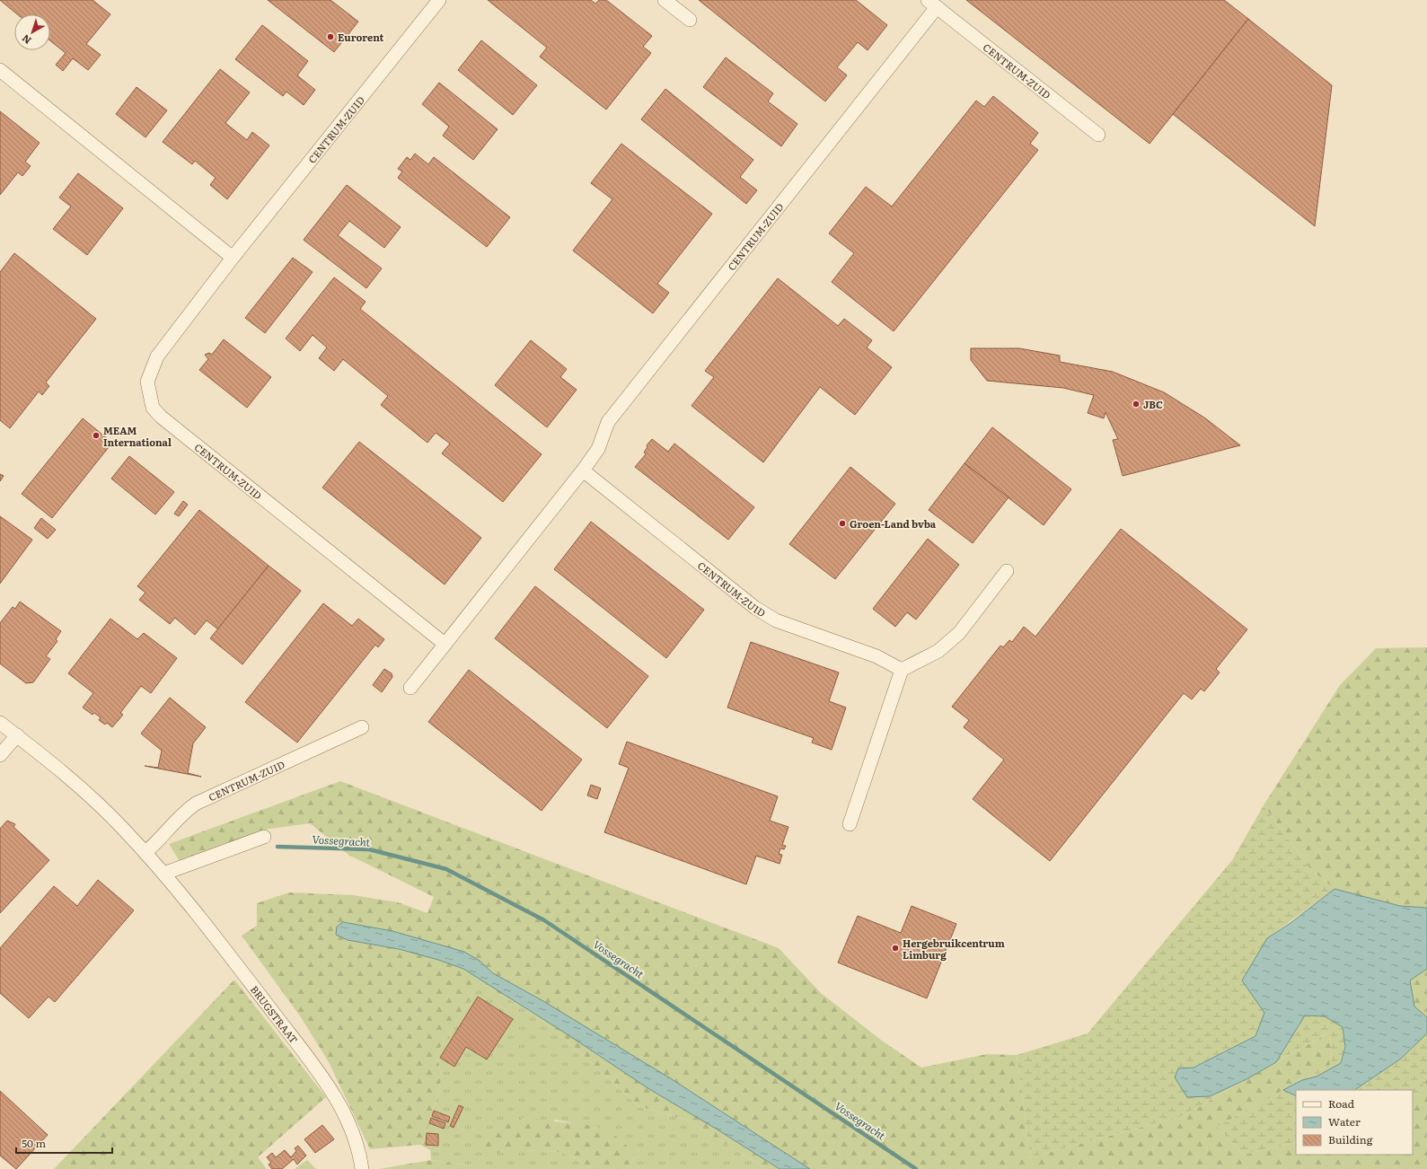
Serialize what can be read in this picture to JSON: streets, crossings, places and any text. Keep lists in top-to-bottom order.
{
  "streets": {
    "street": ["CENTRUM-ZUID", "BRUGSTRAAT"]
  },
  "water": ["Vossegracht"],
  "places": [
    "Eurorent",
    "JBC",
    "MEAM International",
    "Groen-Land bvba",
    "Hergebruikcentrum Limburg"
  ],
  "legend": ["Road", "Water", "Building"],
  "scale_bar": "50 m",
  "north": "bottom left"
}
